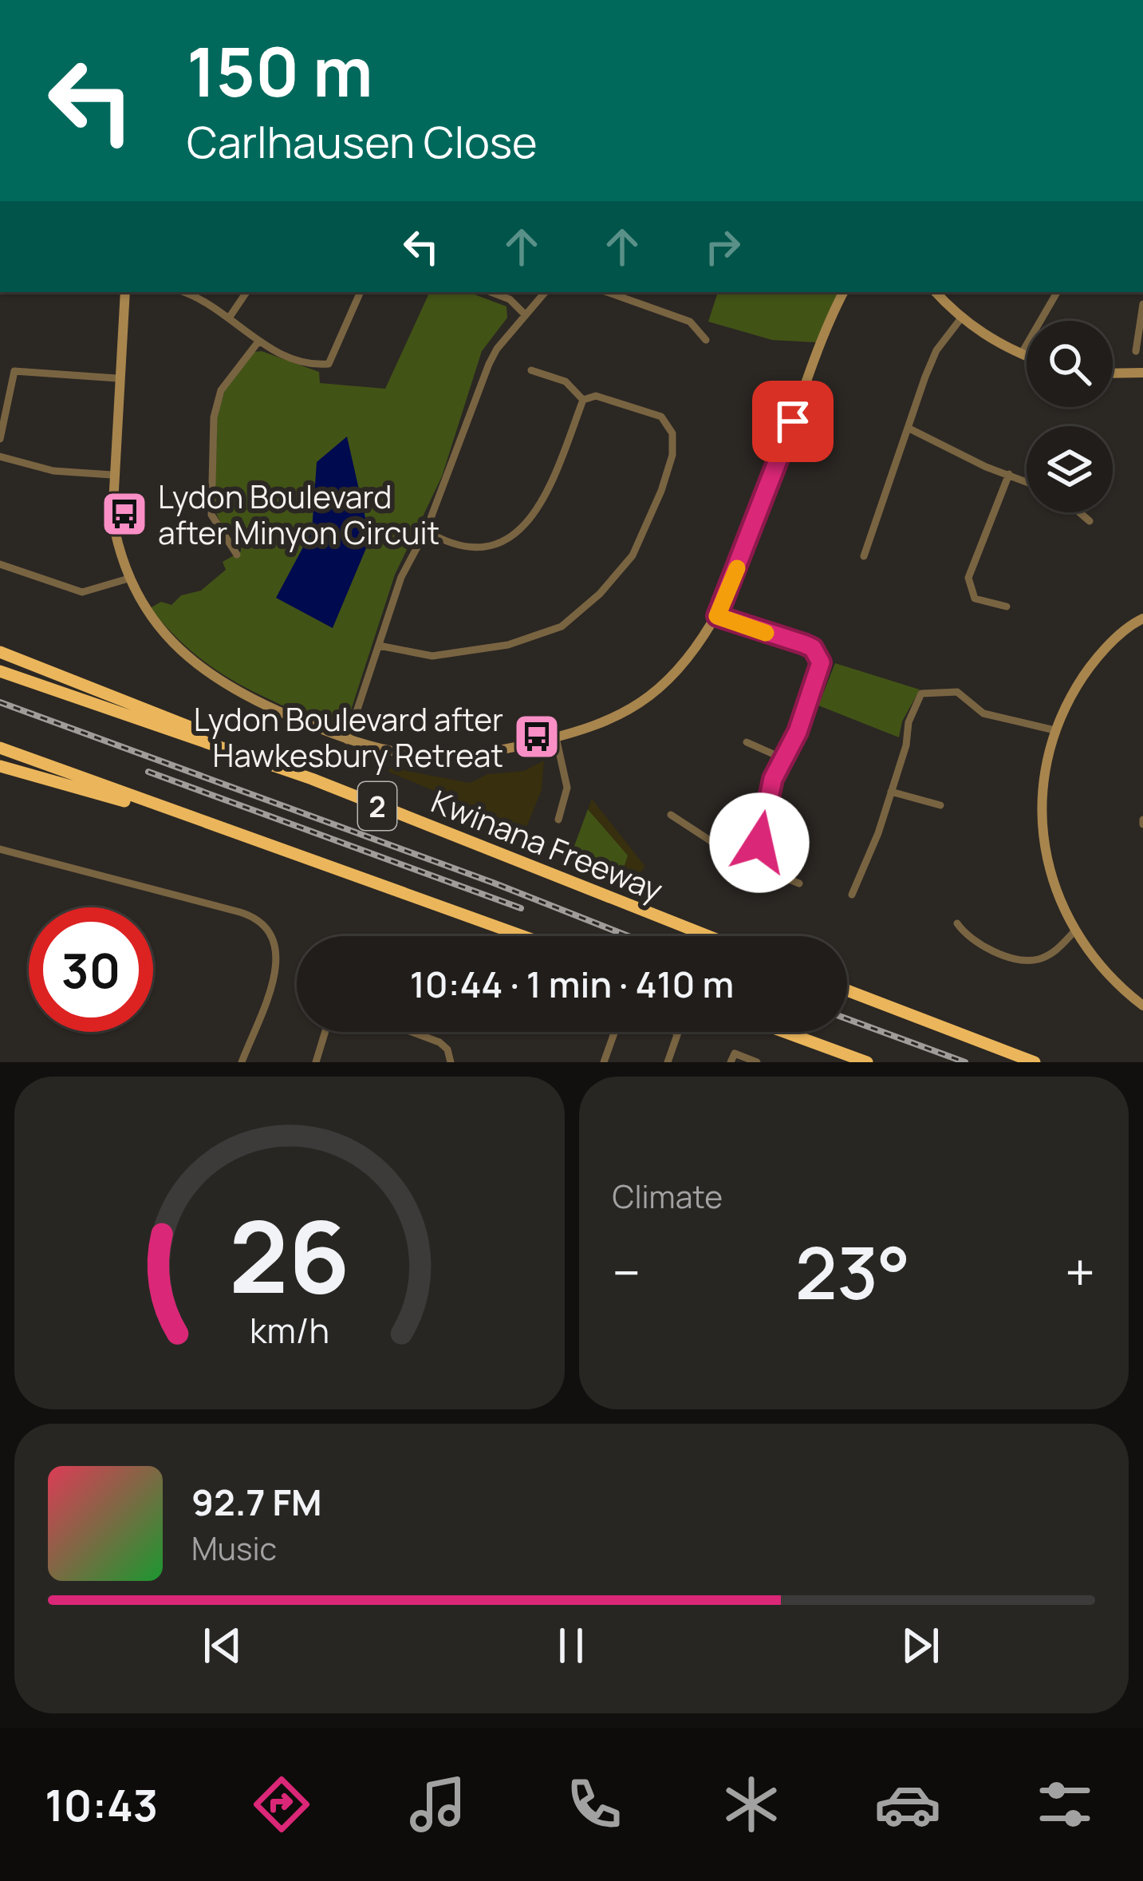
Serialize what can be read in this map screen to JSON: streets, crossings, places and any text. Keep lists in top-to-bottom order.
{
  "streets": {
    "highway": ["2", "Kwinana Freeway"]
  },
  "places": {
    "bus stop": ["Lydon Boulevard after Minyon Circuit", "Lydon Boulevard after Hawkesbury Retreat"]
  },
  "page": {
    "turn": ["150 m", "Carlhausen Close"],
    "limit": "30",
    "trip": "10:44 · 1 min · 410 m",
    "tile": "Climate",
    "heat": ["−", "23°", "+"],
    "song": ["92.7 FM", "Music"],
    "tabs": "10:43",
    "gauge": ["26", "km/h"]
  }
}
